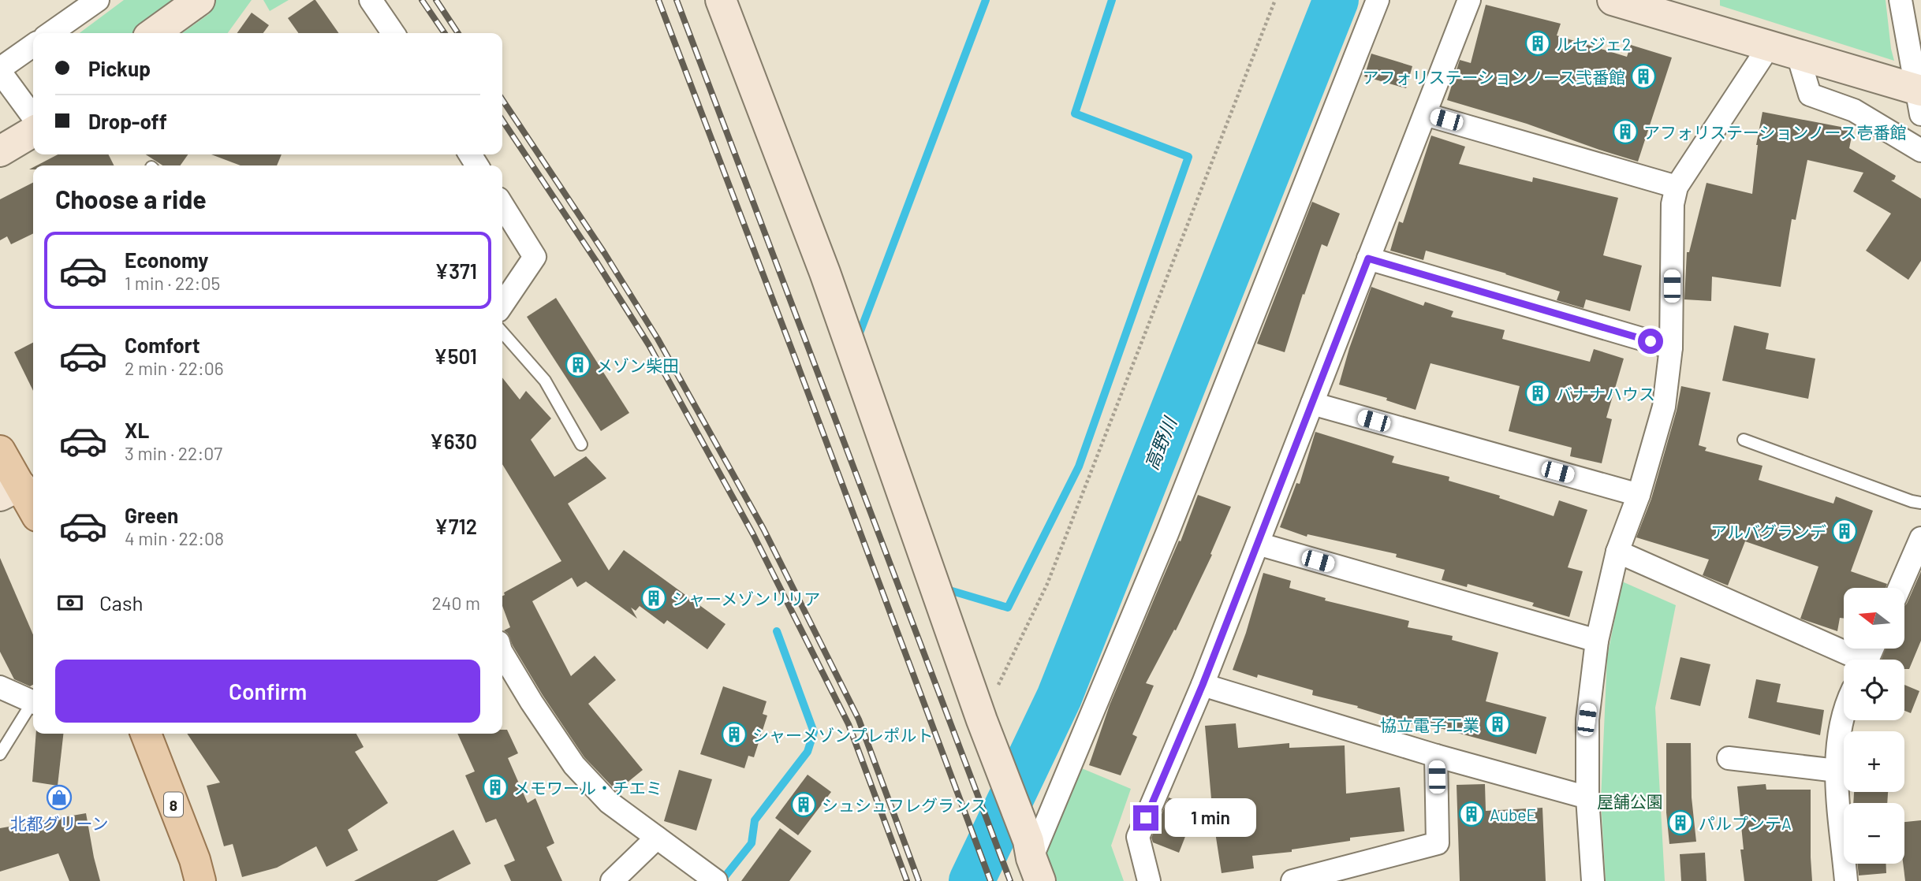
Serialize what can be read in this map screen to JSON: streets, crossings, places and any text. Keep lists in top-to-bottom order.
{
  "streets": {
    "main road": ["8"]
  },
  "water": ["高野川"],
  "parks": ["屋舗公園"],
  "places": {
    "building": [
      "ルセジェ2",
      "アフォリステーションノース弐番館",
      "アフォリステーションノース壱番館",
      "メゾン柴田",
      "バナナハウス",
      "アルバグランデ",
      "シャーメゾンリリア",
      "協立電子工業",
      "シャーメゾンプレポルト",
      "メモワール・チエミ",
      "シュシュフレグランス",
      "AubeE",
      "パルプンテA"
    ],
    "shop": ["北都グリーン"]
  },
  "north": "left",
  "page": {
    "banner": ["Pickup", "Drop-off"],
    "heading": "Choose a ride",
    "list": [
      {
        "name": "Economy",
        "note": "1 min · 22:05",
        "value": "¥371"
      },
      {
        "name": "Comfort",
        "note": "2 min · 22:06",
        "value": "¥501"
      },
      {
        "name": "XL",
        "note": "3 min · 22:07",
        "value": "¥630"
      },
      {
        "name": "Green",
        "note": "4 min · 22:08",
        "value": "¥712"
      }
    ],
    "pay": ["Cash", "240 m"],
    "map_buttons": ["+", "−"],
    "buttons": "Confirm",
    "bubble": "1 min"
  }
}
